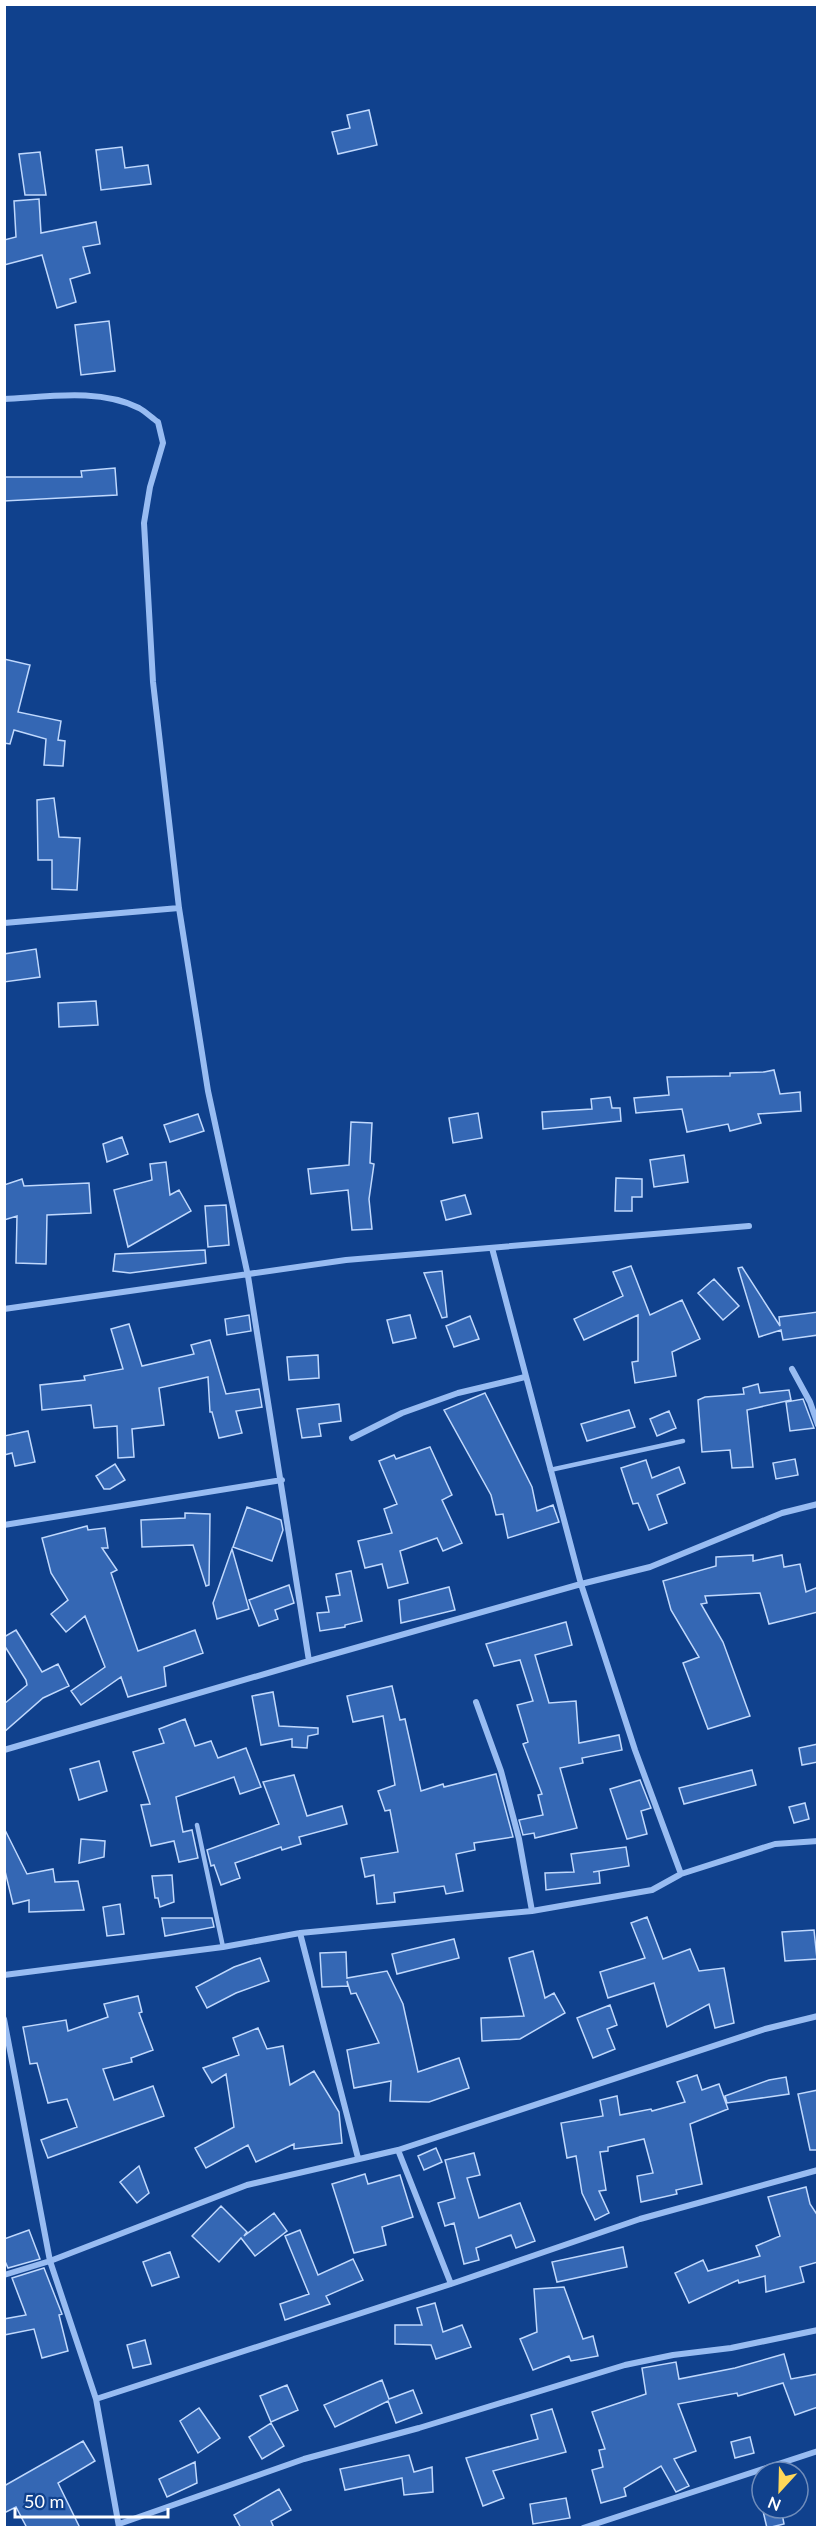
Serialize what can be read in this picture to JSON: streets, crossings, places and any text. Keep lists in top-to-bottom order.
{
  "scale_bar": "50 m",
  "north": "bottom"
}
